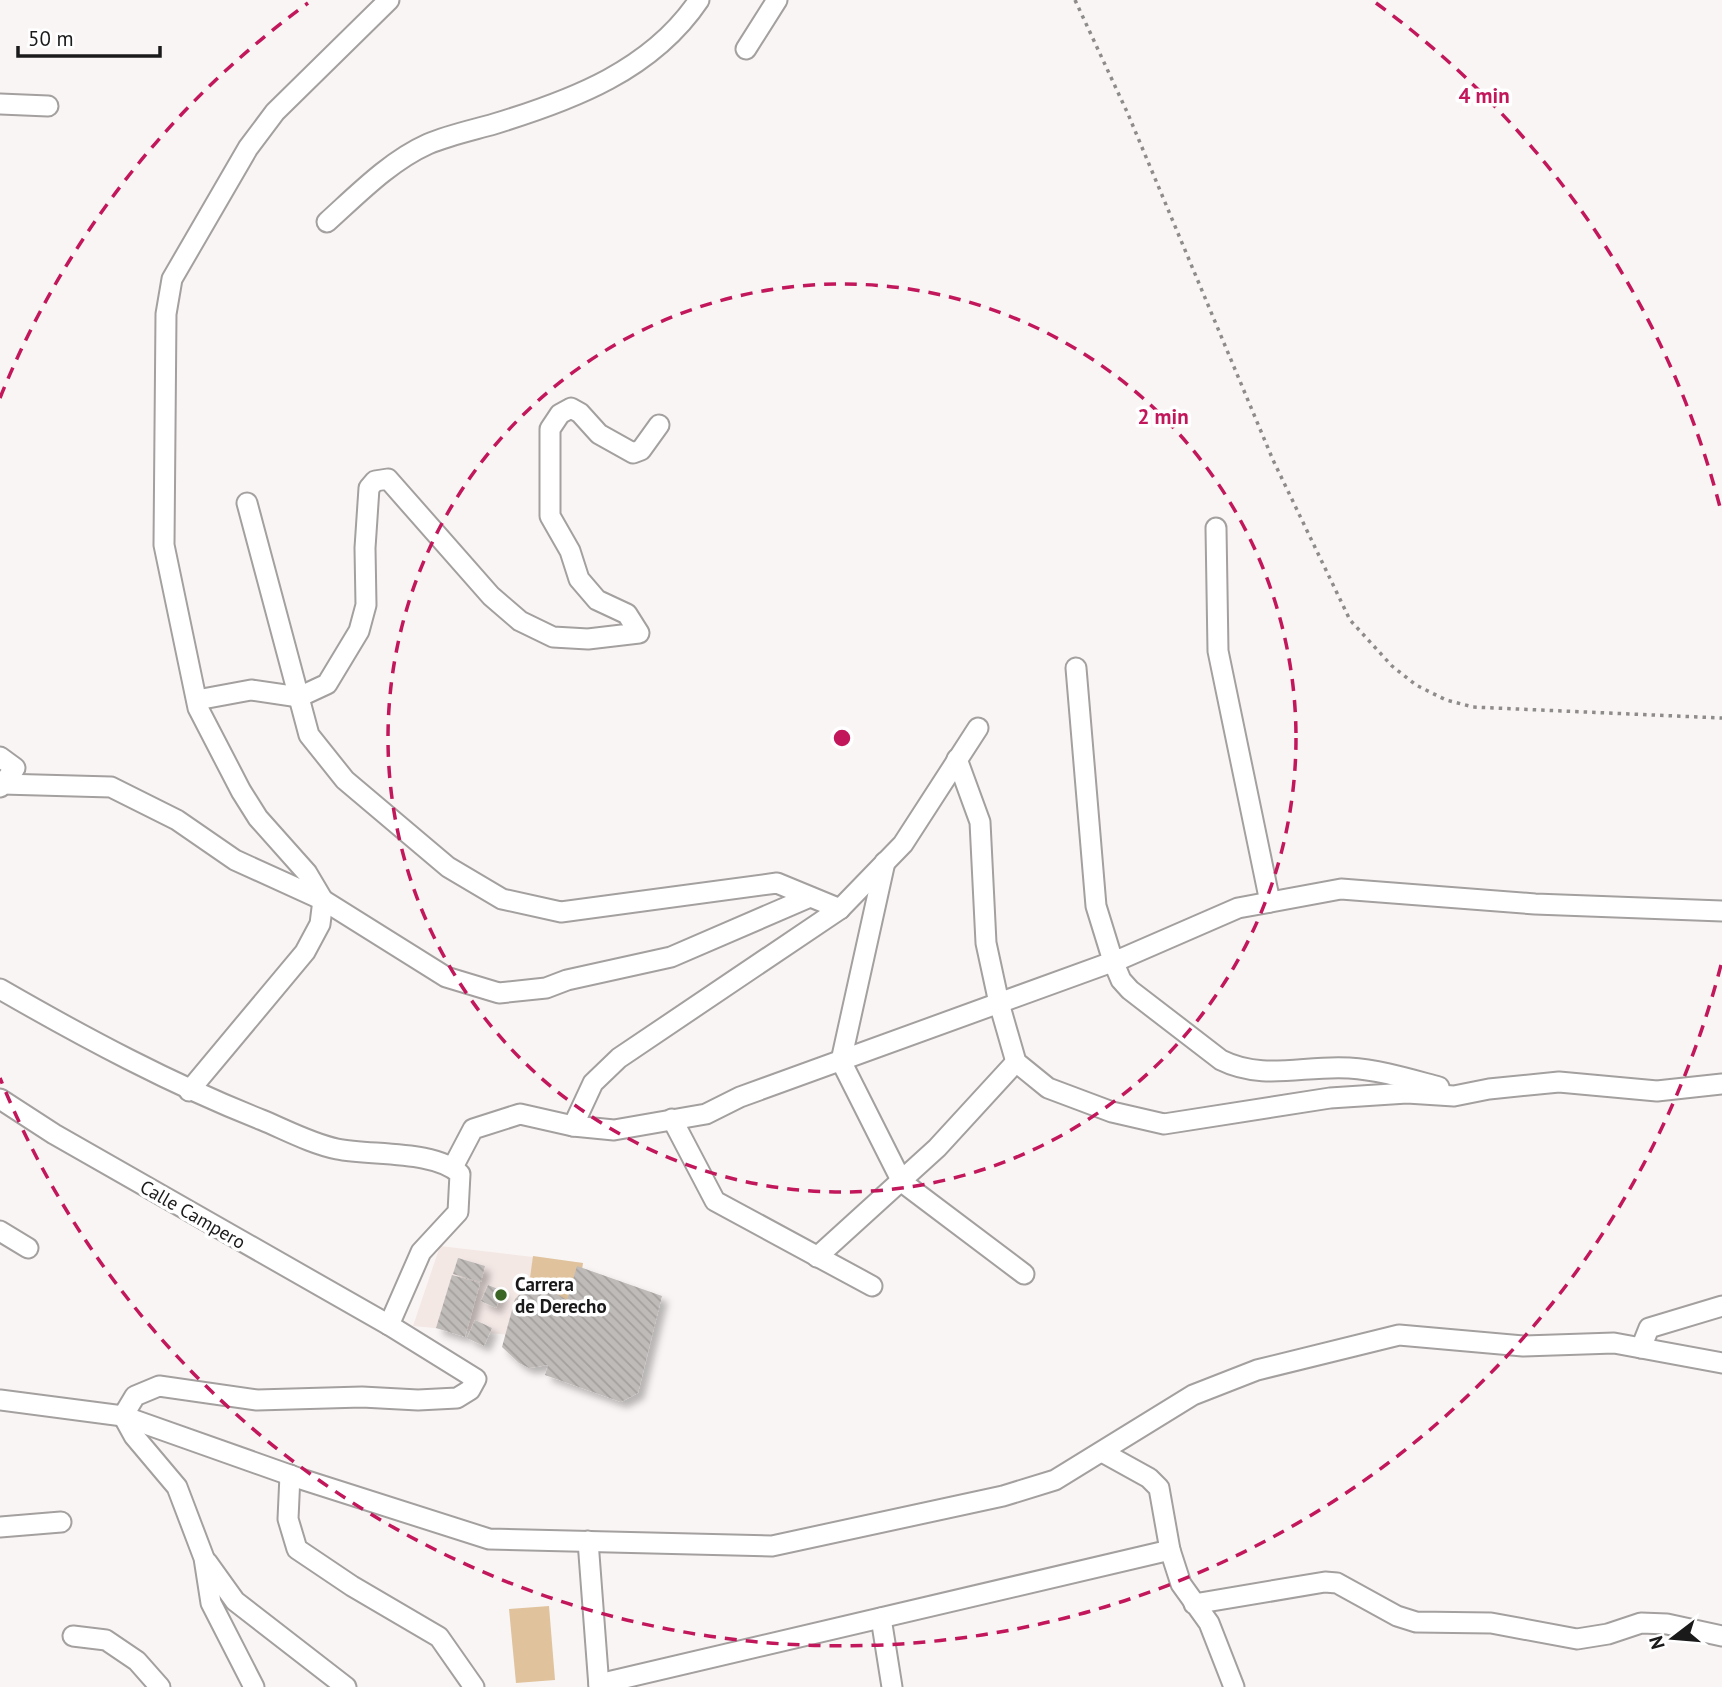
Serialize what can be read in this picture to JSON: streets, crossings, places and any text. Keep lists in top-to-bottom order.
{
  "streets": {
    "street": ["Calle Campero"]
  },
  "places": ["Carrera de Derecho"],
  "scale_bar": "50 m",
  "north": "left",
  "rings": ["4 min", "2 min"]
}
